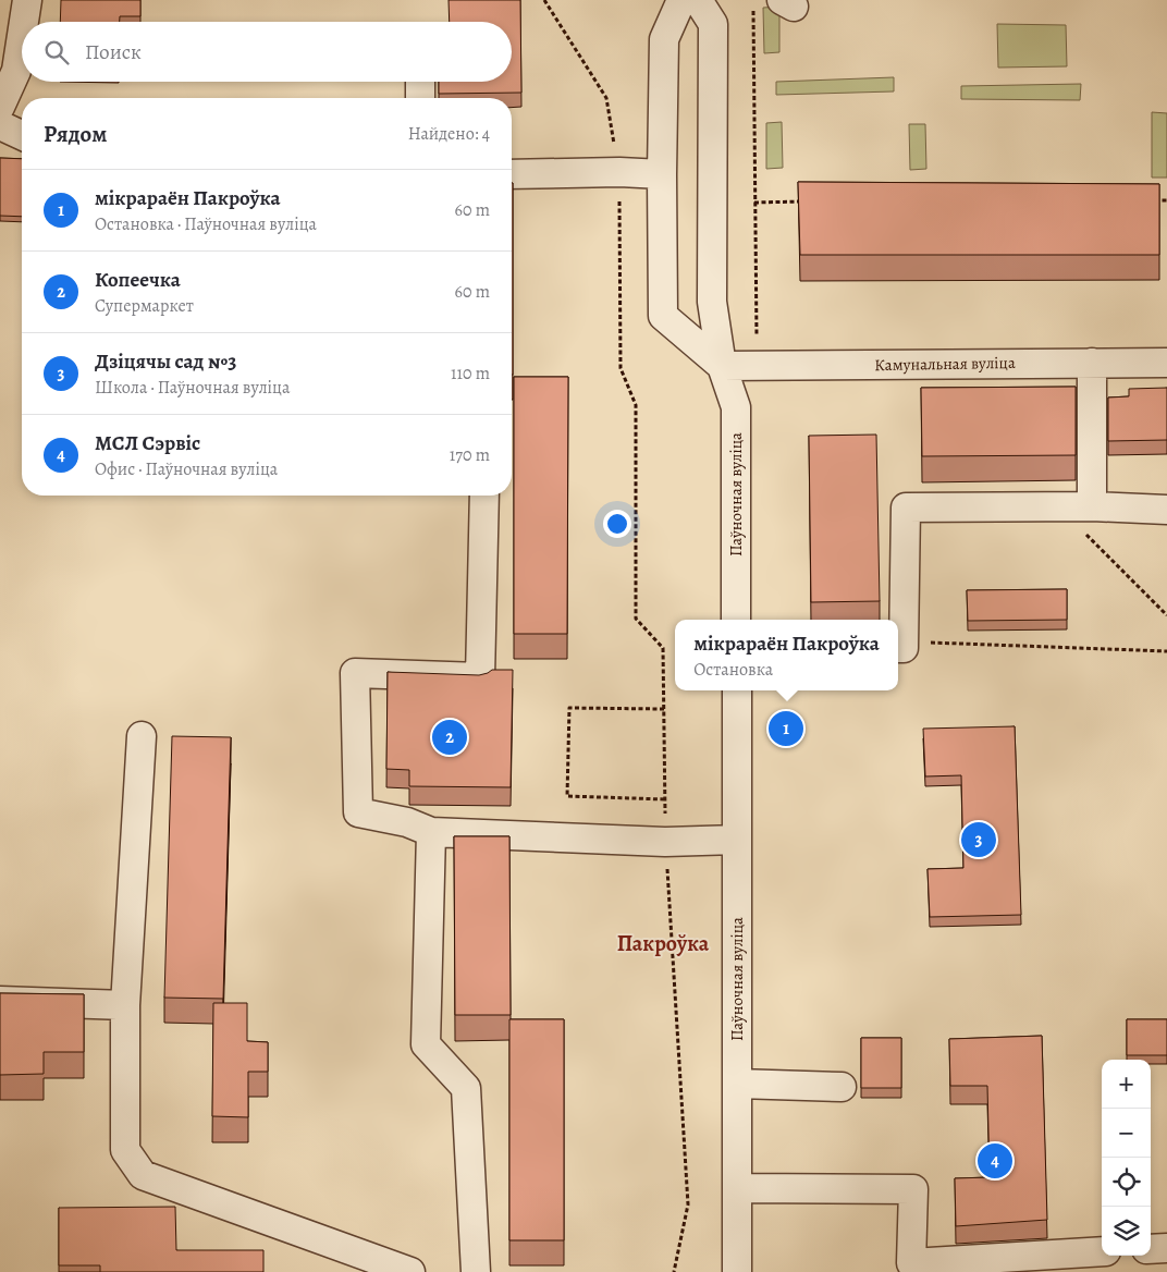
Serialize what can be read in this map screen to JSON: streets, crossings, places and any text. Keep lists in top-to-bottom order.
{
  "streets": {
    "street": ["Камунальная вуліца", "Паўночная вуліца"]
  },
  "crossings": [
    ["Камунальная вуліца", "Паўночная вуліца"]
  ],
  "districts": ["Пакроўка"],
  "page": {
    "search": "Поиск",
    "heading": ["Рядом", "Найдено: 4"],
    "list": [
      {
        "mark": "1",
        "name": "мікрараён Пакроўка",
        "note": "Остановка · Паўночная вуліца",
        "value": "60 m"
      },
      {
        "mark": "2",
        "name": "Копеечка",
        "note": "Супермаркет",
        "value": "60 m"
      },
      {
        "mark": "3",
        "name": "Дзіцячы сад №3",
        "note": "Школа · Паўночная вуліца",
        "value": "110 m"
      },
      {
        "mark": "4",
        "name": "МСЛ Сэрвіс",
        "note": "Офис · Паўночная вуліца",
        "value": "170 m"
      }
    ],
    "popup": ["мікрараён Пакроўка", "Остановка"],
    "pins": [
      "1",
      "2",
      "3",
      "4"
    ],
    "map_buttons": ["+", "−"]
  }
}
